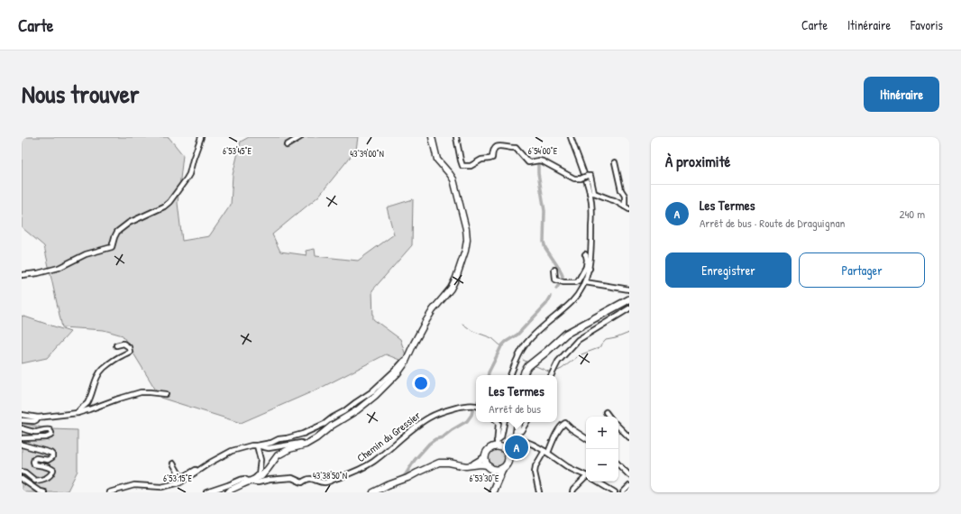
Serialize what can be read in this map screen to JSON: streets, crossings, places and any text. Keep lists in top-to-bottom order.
{
  "streets": {
    "street": ["Chemin du Gressier"]
  },
  "page": {
    "header": "Carte",
    "nav": ["Carte", "Itinéraire", "Favoris"],
    "title": "Nous trouver",
    "buttons": [
      "Itinéraire",
      ["Enregistrer", "Partager"]
    ],
    "heading": "À proximité",
    "list": [
      {
        "mark": "A",
        "name": "Les Termes",
        "note": "Arrêt de bus · Route de Draguignan",
        "value": "240 m"
      }
    ],
    "popup": ["Les Termes", "Arrêt de bus"],
    "map_buttons": ["+", "−"],
    "pins": "A"
  },
  "coordinates": [
    "6°53'45\"E",
    "6°54'00\"E",
    "43°39'00\"N",
    "43°38'50\"N",
    "6°53'15\"E",
    "6°53'30\"E"
  ]
}
